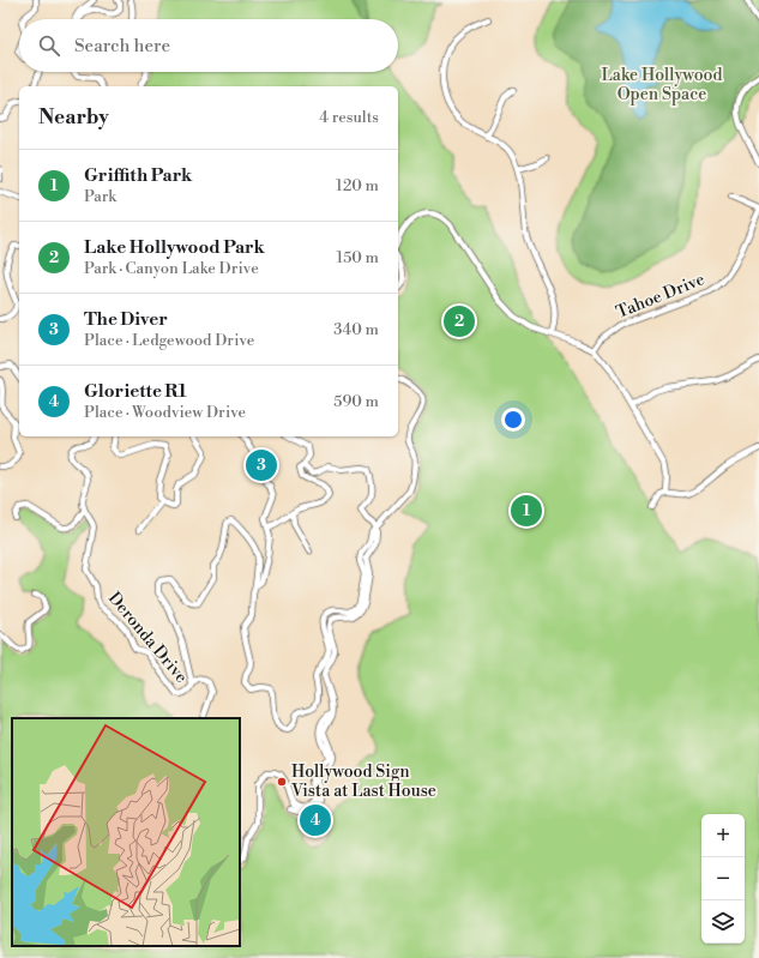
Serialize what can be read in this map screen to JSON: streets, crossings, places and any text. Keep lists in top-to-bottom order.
{
  "streets": {
    "street": ["Tahoe Drive", "Deronda Drive"]
  },
  "parks": ["Lake Hollywood Open Space"],
  "places": ["Hollywood Sign Vista at Last House"],
  "page": {
    "search": "Search here",
    "heading": ["Nearby", "4 results"],
    "list": [
      {
        "mark": "1",
        "name": "Griffith Park",
        "note": "Park",
        "value": "120 m"
      },
      {
        "mark": "2",
        "name": "Lake Hollywood Park",
        "note": "Park · Canyon Lake Drive",
        "value": "150 m"
      },
      {
        "mark": "3",
        "name": "The Diver",
        "note": "Place · Ledgewood Drive",
        "value": "340 m"
      },
      {
        "mark": "4",
        "name": "Gloriette R1",
        "note": "Place · Woodview Drive",
        "value": "590 m"
      }
    ],
    "pins": [
      "2",
      "3",
      "1",
      "4"
    ],
    "map_buttons": ["+", "−"]
  }
}
